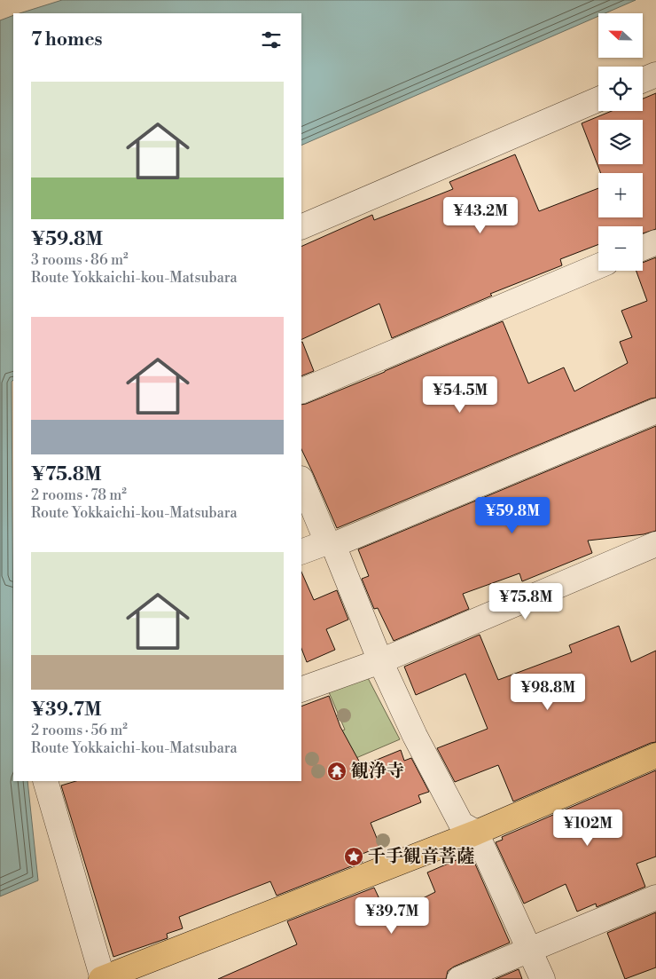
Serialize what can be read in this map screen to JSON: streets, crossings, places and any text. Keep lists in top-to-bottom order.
{
  "places": {
    "temple": ["観浄寺"],
    "place": ["千手観音菩薩"]
  },
  "north": "left",
  "page": {
    "map_buttons": ["+", "−"],
    "heading": "7 homes",
    "list": [
      {
        "name": "¥59.8M",
        "note": "3 rooms · 86 m² · Route Yokkaichi-kou-Matsubara"
      },
      {
        "name": "¥75.8M",
        "note": "2 rooms · 78 m² · Route Yokkaichi-kou-Matsubara"
      },
      {
        "name": "¥39.7M",
        "note": "2 rooms · 56 m² · Route Yokkaichi-kou-Matsubara"
      }
    ],
    "price": [
      "¥43.2M",
      "¥54.5M",
      "¥59.8M",
      "¥75.8M",
      "¥98.8M",
      "¥102M",
      "¥39.7M"
    ]
  }
}
